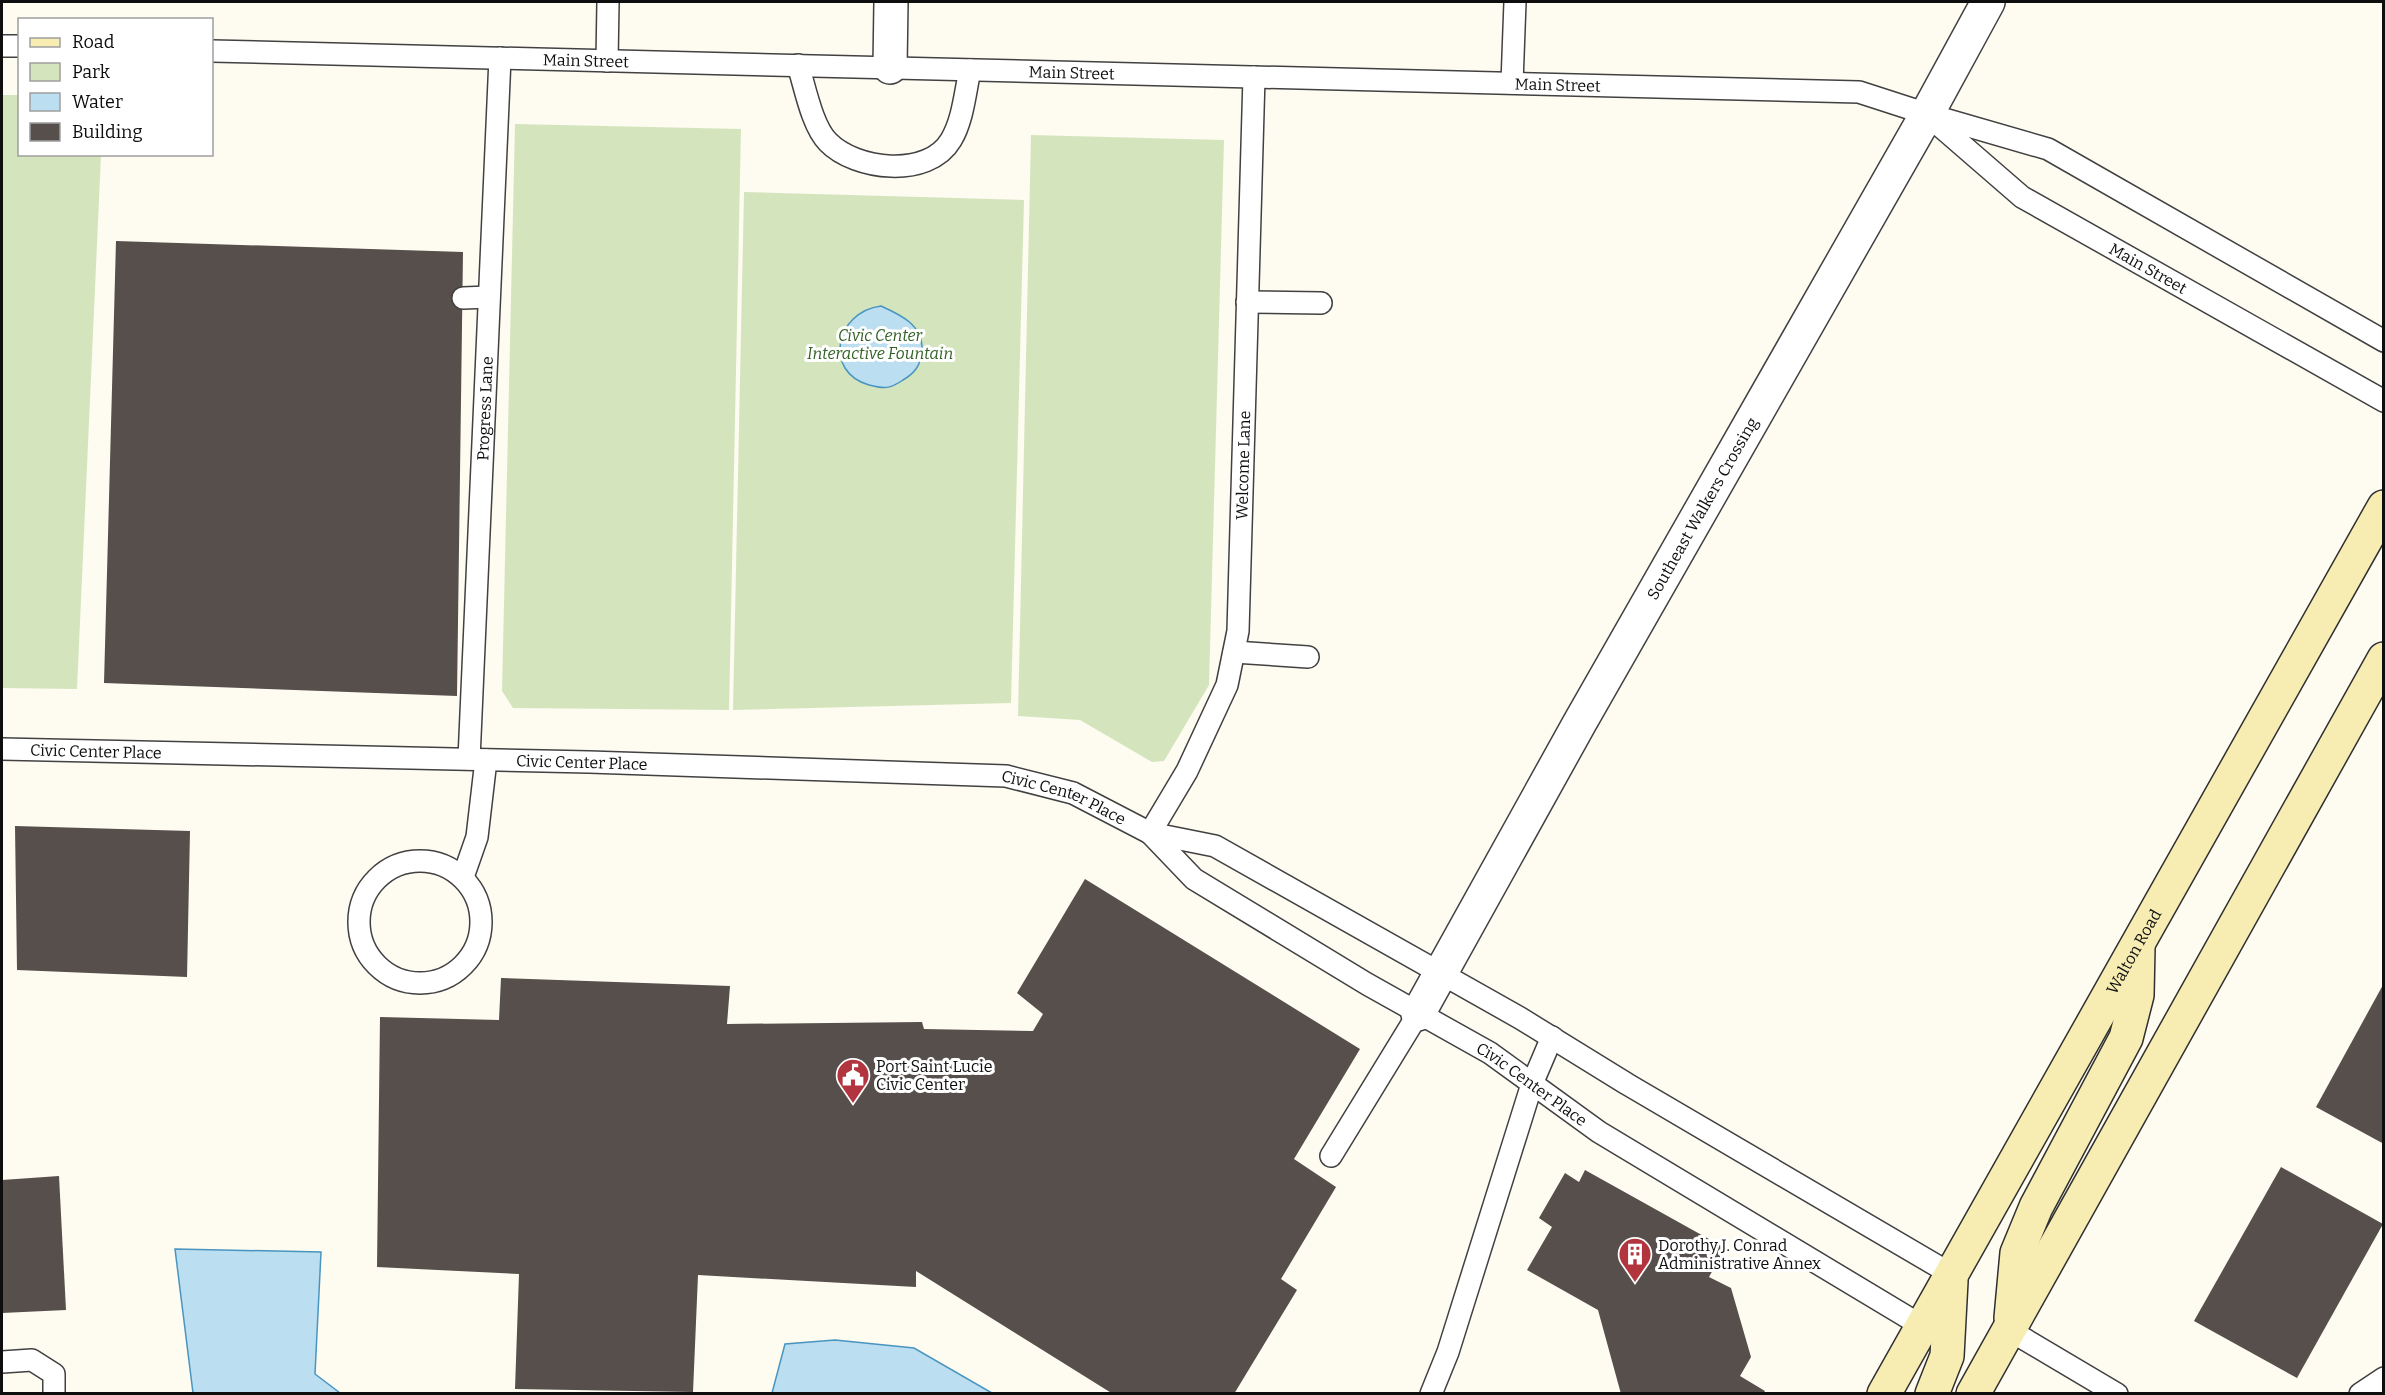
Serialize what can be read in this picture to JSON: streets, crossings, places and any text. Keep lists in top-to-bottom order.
{
  "streets": {
    "main road": ["Walton Road"],
    "street": ["Southeast Walkers Crossing"],
    "lane": [
      "Main Street",
      "Progress Lane",
      "Welcome Lane",
      "Civic Center Place"
    ]
  },
  "crossings": [
    ["Main Street", "Progress Lane"],
    ["Main Street", "Welcome Lane"],
    ["Main Street", "Southeast Walkers Crossing"],
    ["Progress Lane", "Civic Center Place"],
    ["Welcome Lane", "Civic Center Place"],
    ["Southeast Walkers Crossing", "Civic Center Place"],
    ["Civic Center Place", "Walton Road"]
  ],
  "parks": ["Civic Center Interactive Fountain"],
  "places": {
    "public building": ["Port Saint Lucie Civic Center"],
    "building": ["Dorothy J. Conrad Administrative Annex"]
  },
  "legend": [
    "Road",
    "Park",
    "Water",
    "Building"
  ]
}
